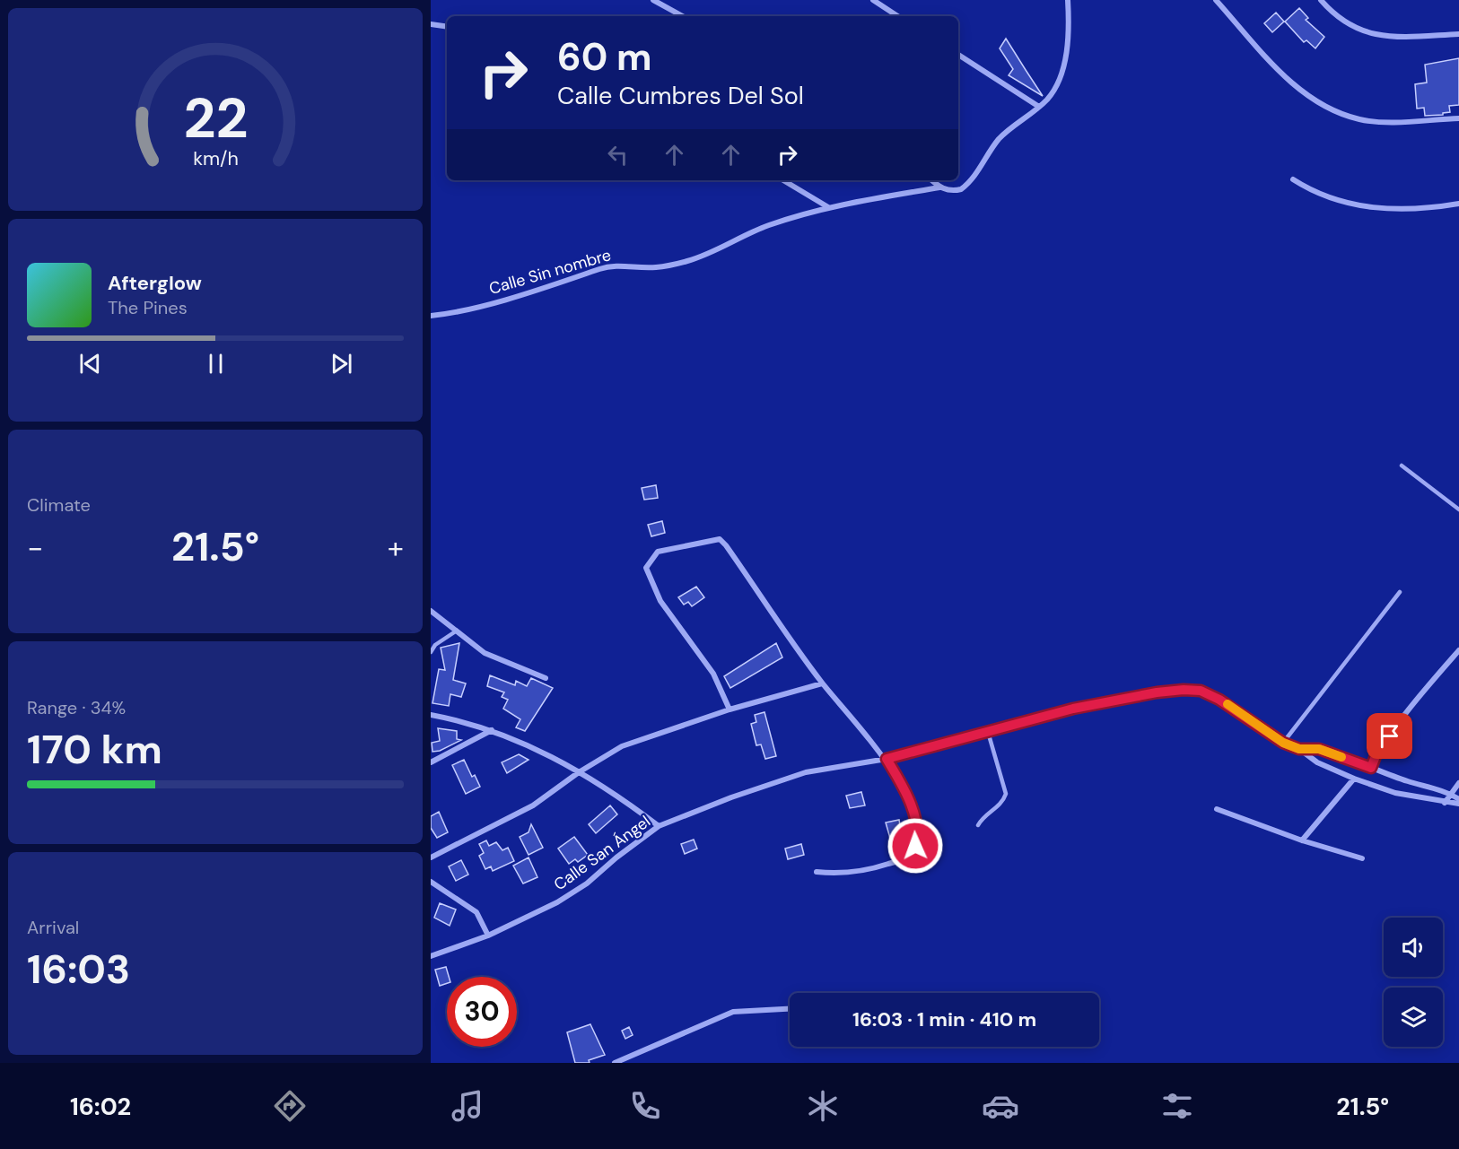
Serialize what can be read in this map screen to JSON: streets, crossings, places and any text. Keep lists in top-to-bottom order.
{
  "streets": {
    "street": ["Calle Sin nombre", "Calle San Ángel"]
  },
  "page": {
    "turn": ["60 m", "Calle Cumbres Del Sol"],
    "song": ["Afterglow", "The Pines"],
    "tile": [
      "Climate",
      ["Range · 34%", "170 km"],
      ["Arrival", "16:03"]
    ],
    "heat": ["−", "21.5°", "+"],
    "limit": "30",
    "trip": "16:03 · 1 min · 410 m",
    "tabs": ["16:02", "21.5°"],
    "gauge": ["22", "km/h"]
  }
}
